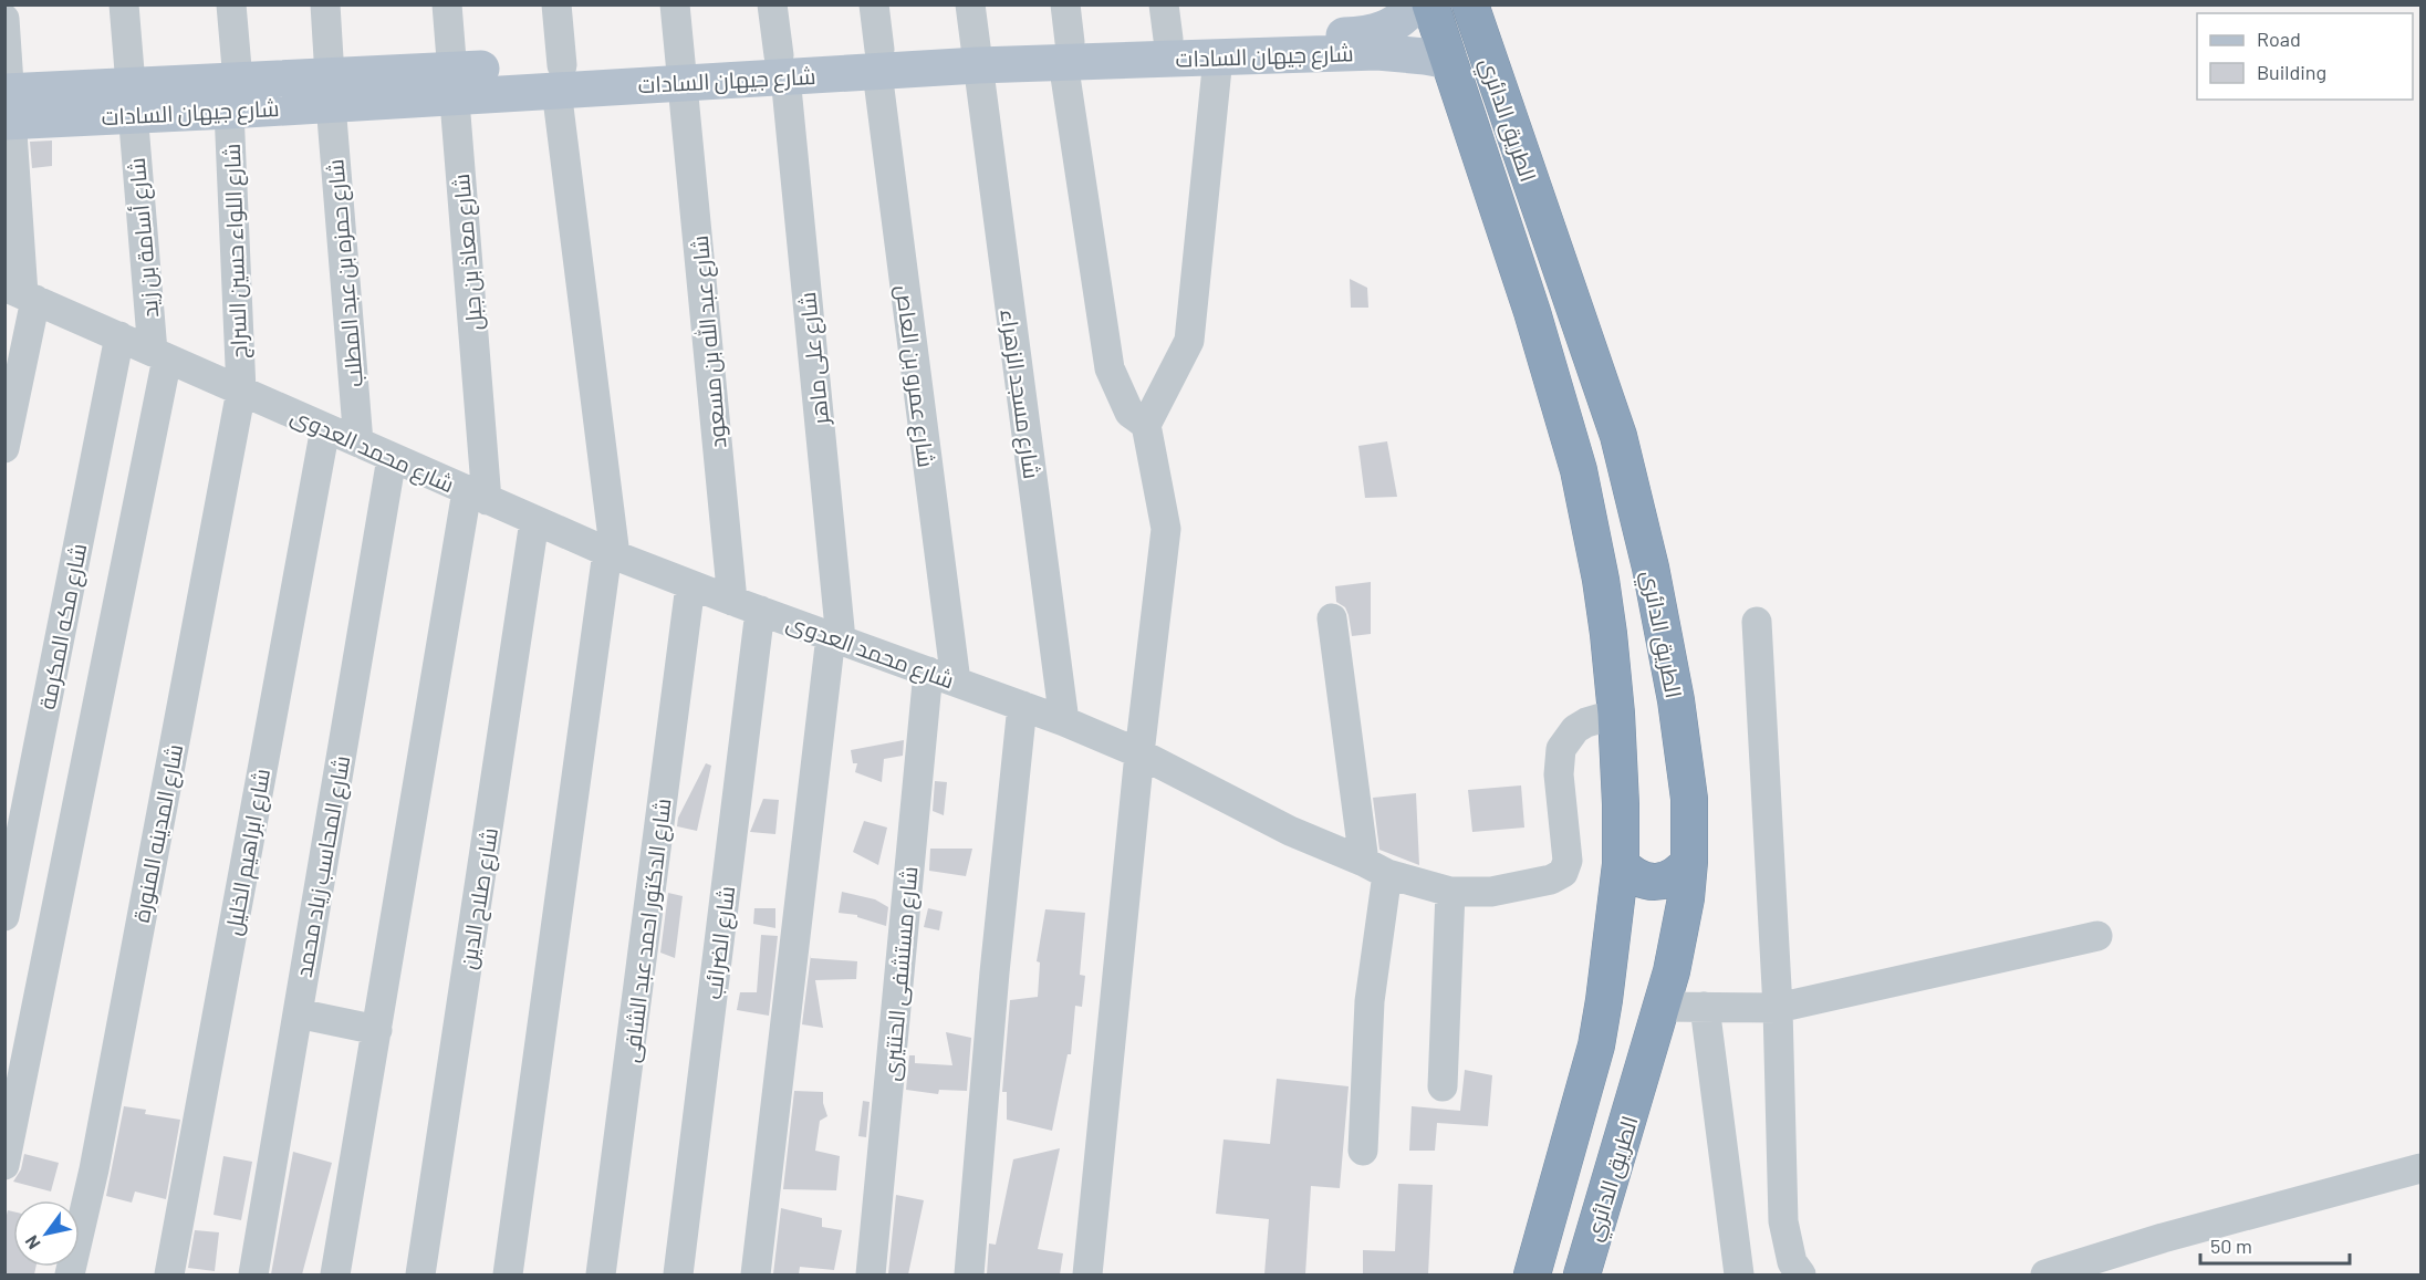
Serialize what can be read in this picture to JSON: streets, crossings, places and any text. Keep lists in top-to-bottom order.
{
  "streets": {
    "highway": ["الطريق الدائري"],
    "main road": ["شارع جيهان السادات"],
    "street": [
      "شارع أسامة بن زيد",
      "شارع اللواء حسين السراج",
      "شارع معاذ بن جبل",
      "شارع حمزه بن عبد المطلب",
      "شارع عبد الله بن مسعود",
      "شارع على ماهر",
      "شارع عمرو بن العاص",
      "شارع مسجد الزهراء",
      "شارع محمد العدوى",
      "شارع مكه المكرمة",
      "شارع المدينه المنورة",
      "شارع ابراهيم الخليل",
      "شارع المحاسب زياد محمد",
      "شارع صلاح الدين",
      "شارع الدكتور احمد عبد الشافى",
      "شارع الضرائب",
      "شارع مستشفى الحنتيرى"
    ]
  },
  "crossings": [
    ["شارع جيهان السادات", "الطريق الدائري"],
    ["شارع جيهان السادات", "شارع أسامة بن زيد"],
    ["شارع جيهان السادات", "شارع اللواء حسين السراج"],
    ["شارع جيهان السادات", "شارع معاذ بن جبل"],
    ["شارع جيهان السادات", "شارع حمزه بن عبد المطلب"],
    ["شارع جيهان السادات", "شارع عبد الله بن مسعود"],
    ["شارع جيهان السادات", "شارع على ماهر"],
    ["شارع جيهان السادات", "شارع عمرو بن العاص"],
    ["شارع جيهان السادات", "شارع مسجد الزهراء"],
    ["الطريق الدائري", "شارع محمد العدوى"],
    ["شارع أسامة بن زيد", "شارع محمد العدوى"],
    ["شارع اللواء حسين السراج", "شارع محمد العدوى"],
    ["شارع اللواء حسين السراج", "شارع المدينه المنورة"],
    ["شارع معاذ بن جبل", "شارع محمد العدوى"],
    ["شارع حمزه بن عبد المطلب", "شارع محمد العدوى"],
    ["شارع عبد الله بن مسعود", "شارع محمد العدوى"],
    ["شارع عبد الله بن مسعود", "شارع الضرائب"],
    ["شارع على ماهر", "شارع محمد العدوى"],
    ["شارع عمرو بن العاص", "شارع محمد العدوى"],
    ["شارع عمرو بن العاص", "شارع مستشفى الحنتيرى"],
    ["شارع مسجد الزهراء", "شارع محمد العدوى"],
    ["شارع محمد العدوى", "شارع مكه المكرمة"],
    ["شارع محمد العدوى", "شارع المدينه المنورة"],
    ["شارع محمد العدوى", "شارع ابراهيم الخليل"],
    ["شارع محمد العدوى", "شارع المحاسب زياد محمد"],
    ["شارع محمد العدوى", "شارع صلاح الدين"],
    ["شارع محمد العدوى", "شارع الدكتور احمد عبد الشافى"],
    ["شارع محمد العدوى", "شارع الضرائب"],
    ["شارع محمد العدوى", "شارع مستشفى الحنتيرى"]
  ],
  "legend": ["Road", "Building"],
  "scale_bar": "50 m",
  "north": "bottom left"
}
